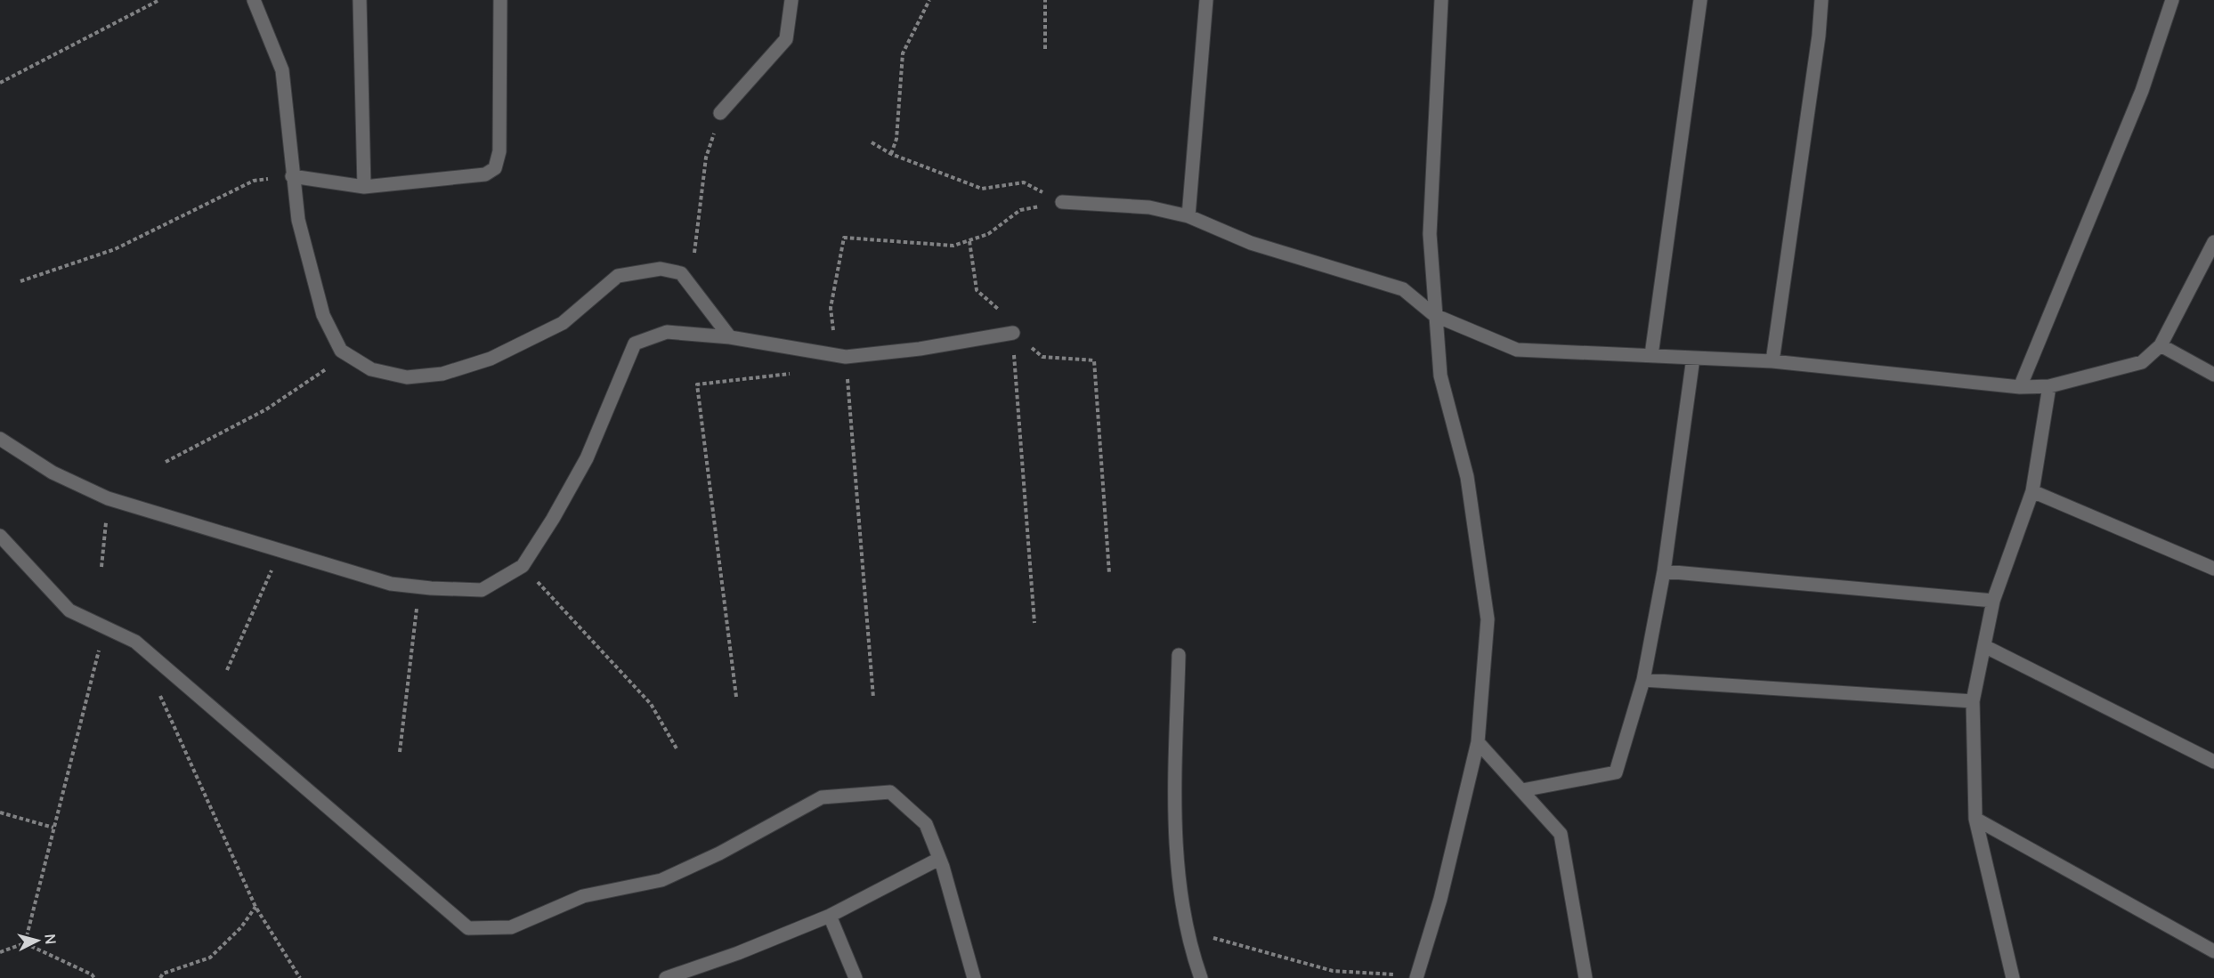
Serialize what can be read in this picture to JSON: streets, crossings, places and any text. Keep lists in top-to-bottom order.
{
  "north": "right"
}
